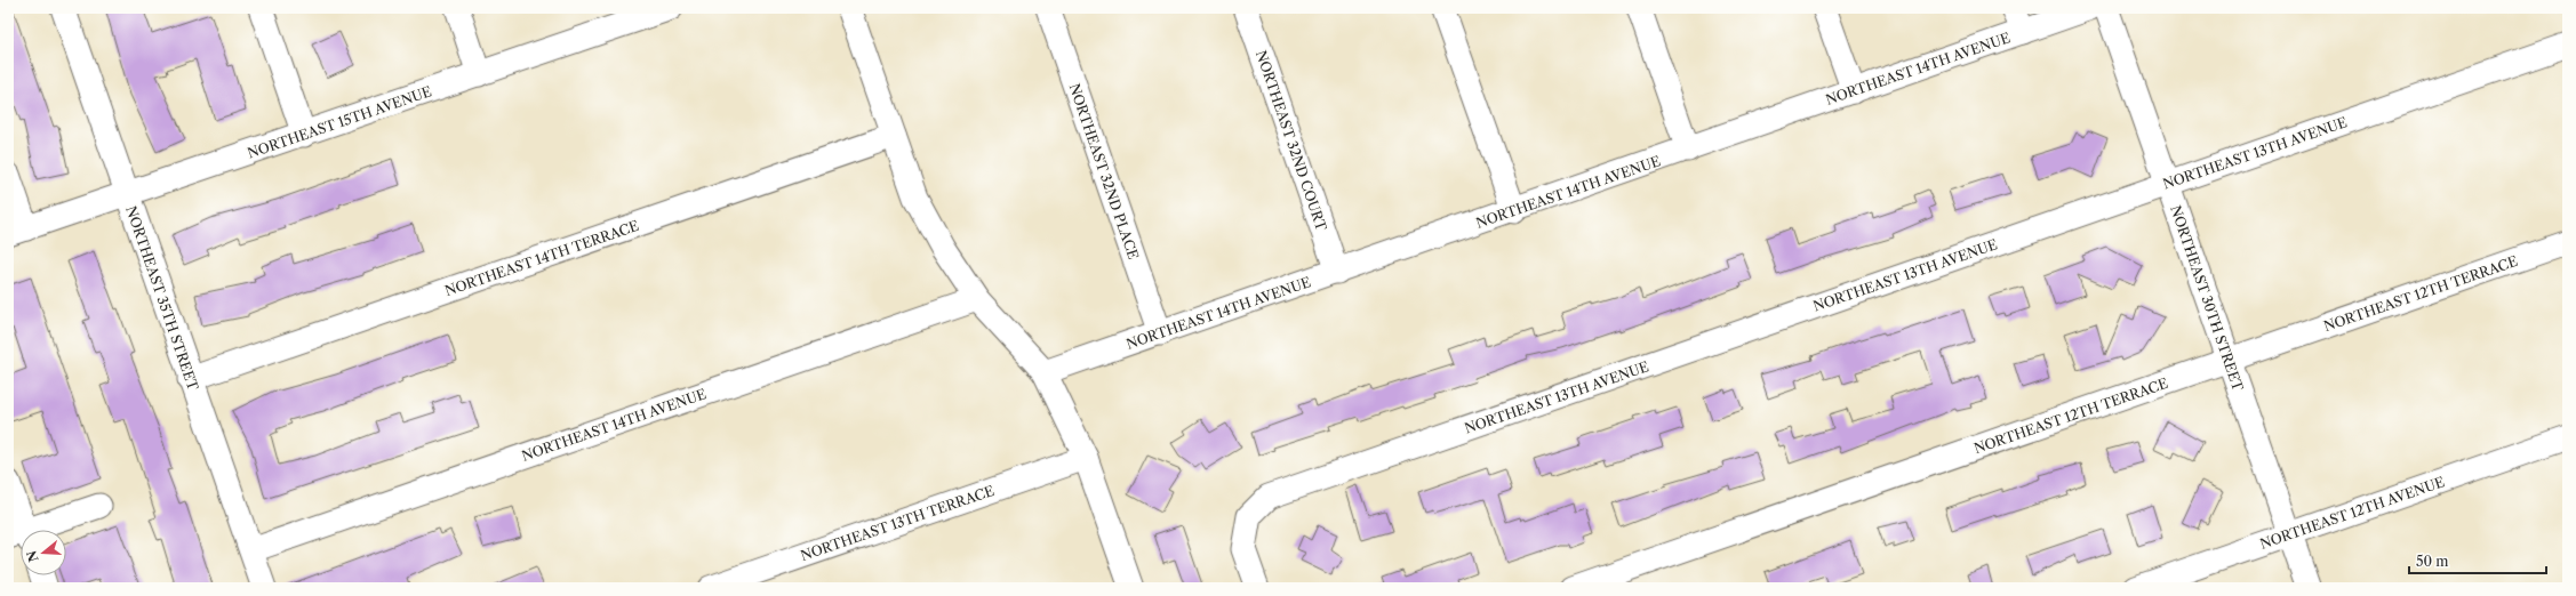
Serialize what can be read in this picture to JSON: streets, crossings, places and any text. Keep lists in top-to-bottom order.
{
  "streets": {
    "street": [
      "NORTHEAST 14TH AVENUE",
      "NORTHEAST 15TH AVENUE",
      "NORTHEAST 32ND COURT",
      "NORTHEAST 13TH AVENUE",
      "NORTHEAST 32ND PLACE",
      "NORTHEAST 14TH TERRACE",
      "NORTHEAST 12TH TERRACE",
      "NORTHEAST 35TH STREET",
      "NORTHEAST 30TH STREET",
      "NORTHEAST 12TH AVENUE",
      "NORTHEAST 13TH TERRACE"
    ]
  },
  "crossings": [
    ["NORTHEAST 14TH AVENUE", "NORTHEAST 32ND COURT"],
    ["NORTHEAST 14TH AVENUE", "NORTHEAST 32ND PLACE"],
    ["NORTHEAST 14TH AVENUE", "NORTHEAST 35TH STREET"],
    ["NORTHEAST 15TH AVENUE", "NORTHEAST 35TH STREET"],
    ["NORTHEAST 13TH AVENUE", "NORTHEAST 30TH STREET"],
    ["NORTHEAST 14TH TERRACE", "NORTHEAST 35TH STREET"],
    ["NORTHEAST 12TH TERRACE", "NORTHEAST 30TH STREET"],
    ["NORTHEAST 30TH STREET", "NORTHEAST 12TH AVENUE"]
  ],
  "scale_bar": "50 m",
  "north": "left"
}
